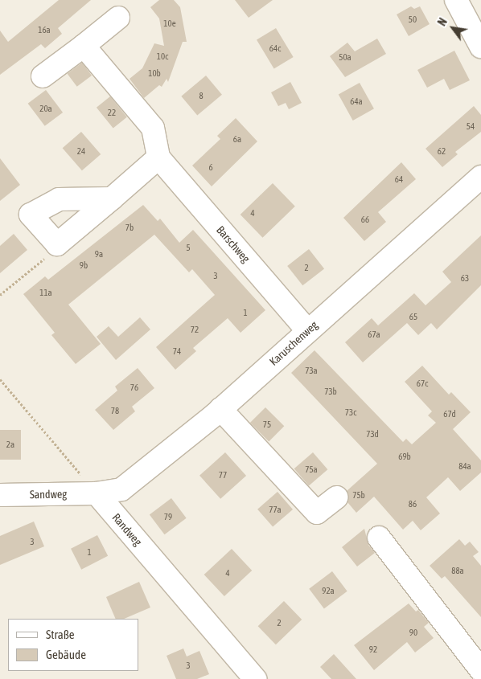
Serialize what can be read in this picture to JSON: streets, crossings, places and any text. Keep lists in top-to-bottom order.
{
  "streets": {
    "street": [
      "Barschweg",
      "Karuschenweg",
      "Sandweg",
      "Randweg"
    ]
  },
  "crossings": [
    ["Barschweg", "Karuschenweg"],
    ["Karuschenweg", "Sandweg"],
    ["Karuschenweg", "Randweg"],
    ["Sandweg", "Randweg"]
  ],
  "house_numbers": [
    "50",
    "10e",
    "16a",
    "64c",
    "10c",
    "50a",
    "10b",
    "8",
    "64a",
    "20a",
    "22",
    "54",
    "6a",
    "24",
    "62",
    "6",
    "64",
    "4",
    "66",
    "7b",
    "5",
    "9a",
    "9b",
    "2",
    "3",
    "63",
    "11a",
    "1",
    "65",
    "72",
    "67a",
    "74",
    "73a",
    "67c",
    "76",
    "73b",
    "78",
    "73c",
    "67d",
    "75",
    "73d",
    "2a",
    "69b",
    "84a",
    "75a",
    "77",
    "75b",
    "86",
    "77a",
    "79",
    "3",
    "1",
    "88a",
    "4",
    "92a",
    "2",
    "90",
    "92",
    "3"
  ],
  "legend": ["Straße", "Gebäude"],
  "north": "top left"
}
